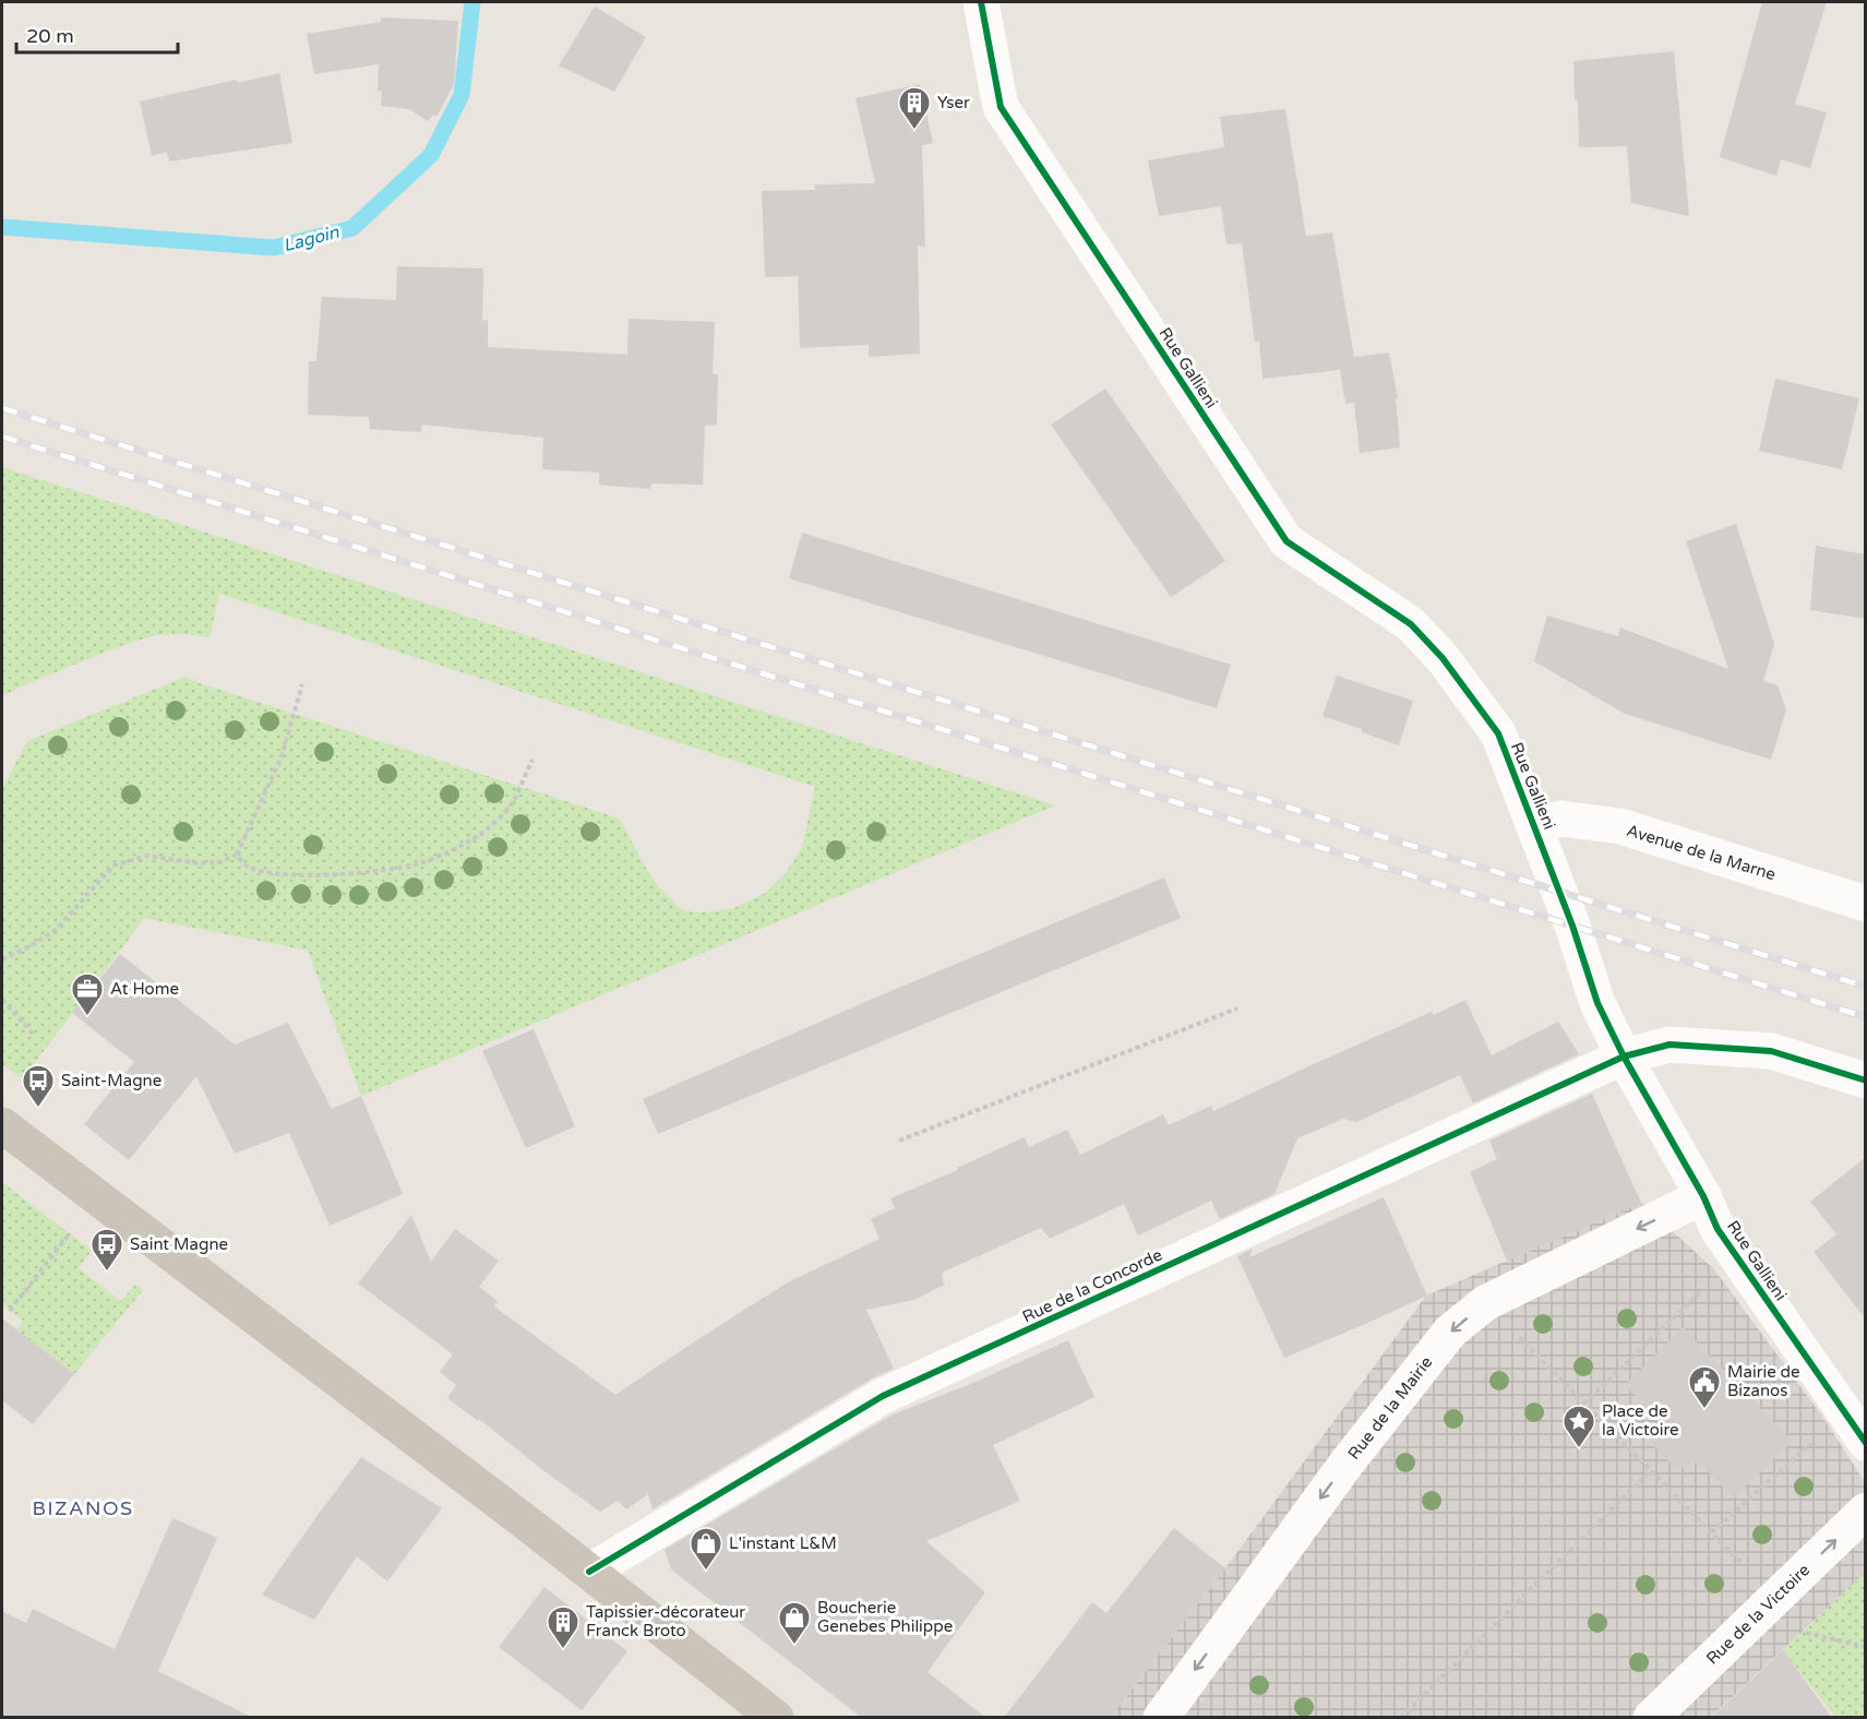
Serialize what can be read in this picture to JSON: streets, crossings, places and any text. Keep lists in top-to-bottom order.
{
  "streets": {
    "street": [
      "Rue Gallieni",
      "Avenue de la Marne",
      "Rue de la Concorde",
      "Rue de la Mairie",
      "Rue de la Victoire"
    ]
  },
  "crossings": [
    ["Rue Gallieni", "Avenue de la Marne"],
    ["Rue Gallieni", "Rue de la Concorde"],
    ["Rue Gallieni", "Rue de la Mairie"]
  ],
  "one_way": ["Rue de la Mairie", "Rue de la Victoire"],
  "districts": ["BIZANOS"],
  "water": ["Lagoin"],
  "places": {
    "building": ["Yser", "Tapissier-décorateur Franck Broto"],
    "office": ["At Home"],
    "bus stop": ["Saint-Magne", "Saint Magne"],
    "public building": ["Mairie de Bizanos"],
    "place": ["Place de la Victoire"],
    "shop": ["L'instant L&M", "Boucherie Genebes Philippe"]
  },
  "scale_bar": "20 m"
}
